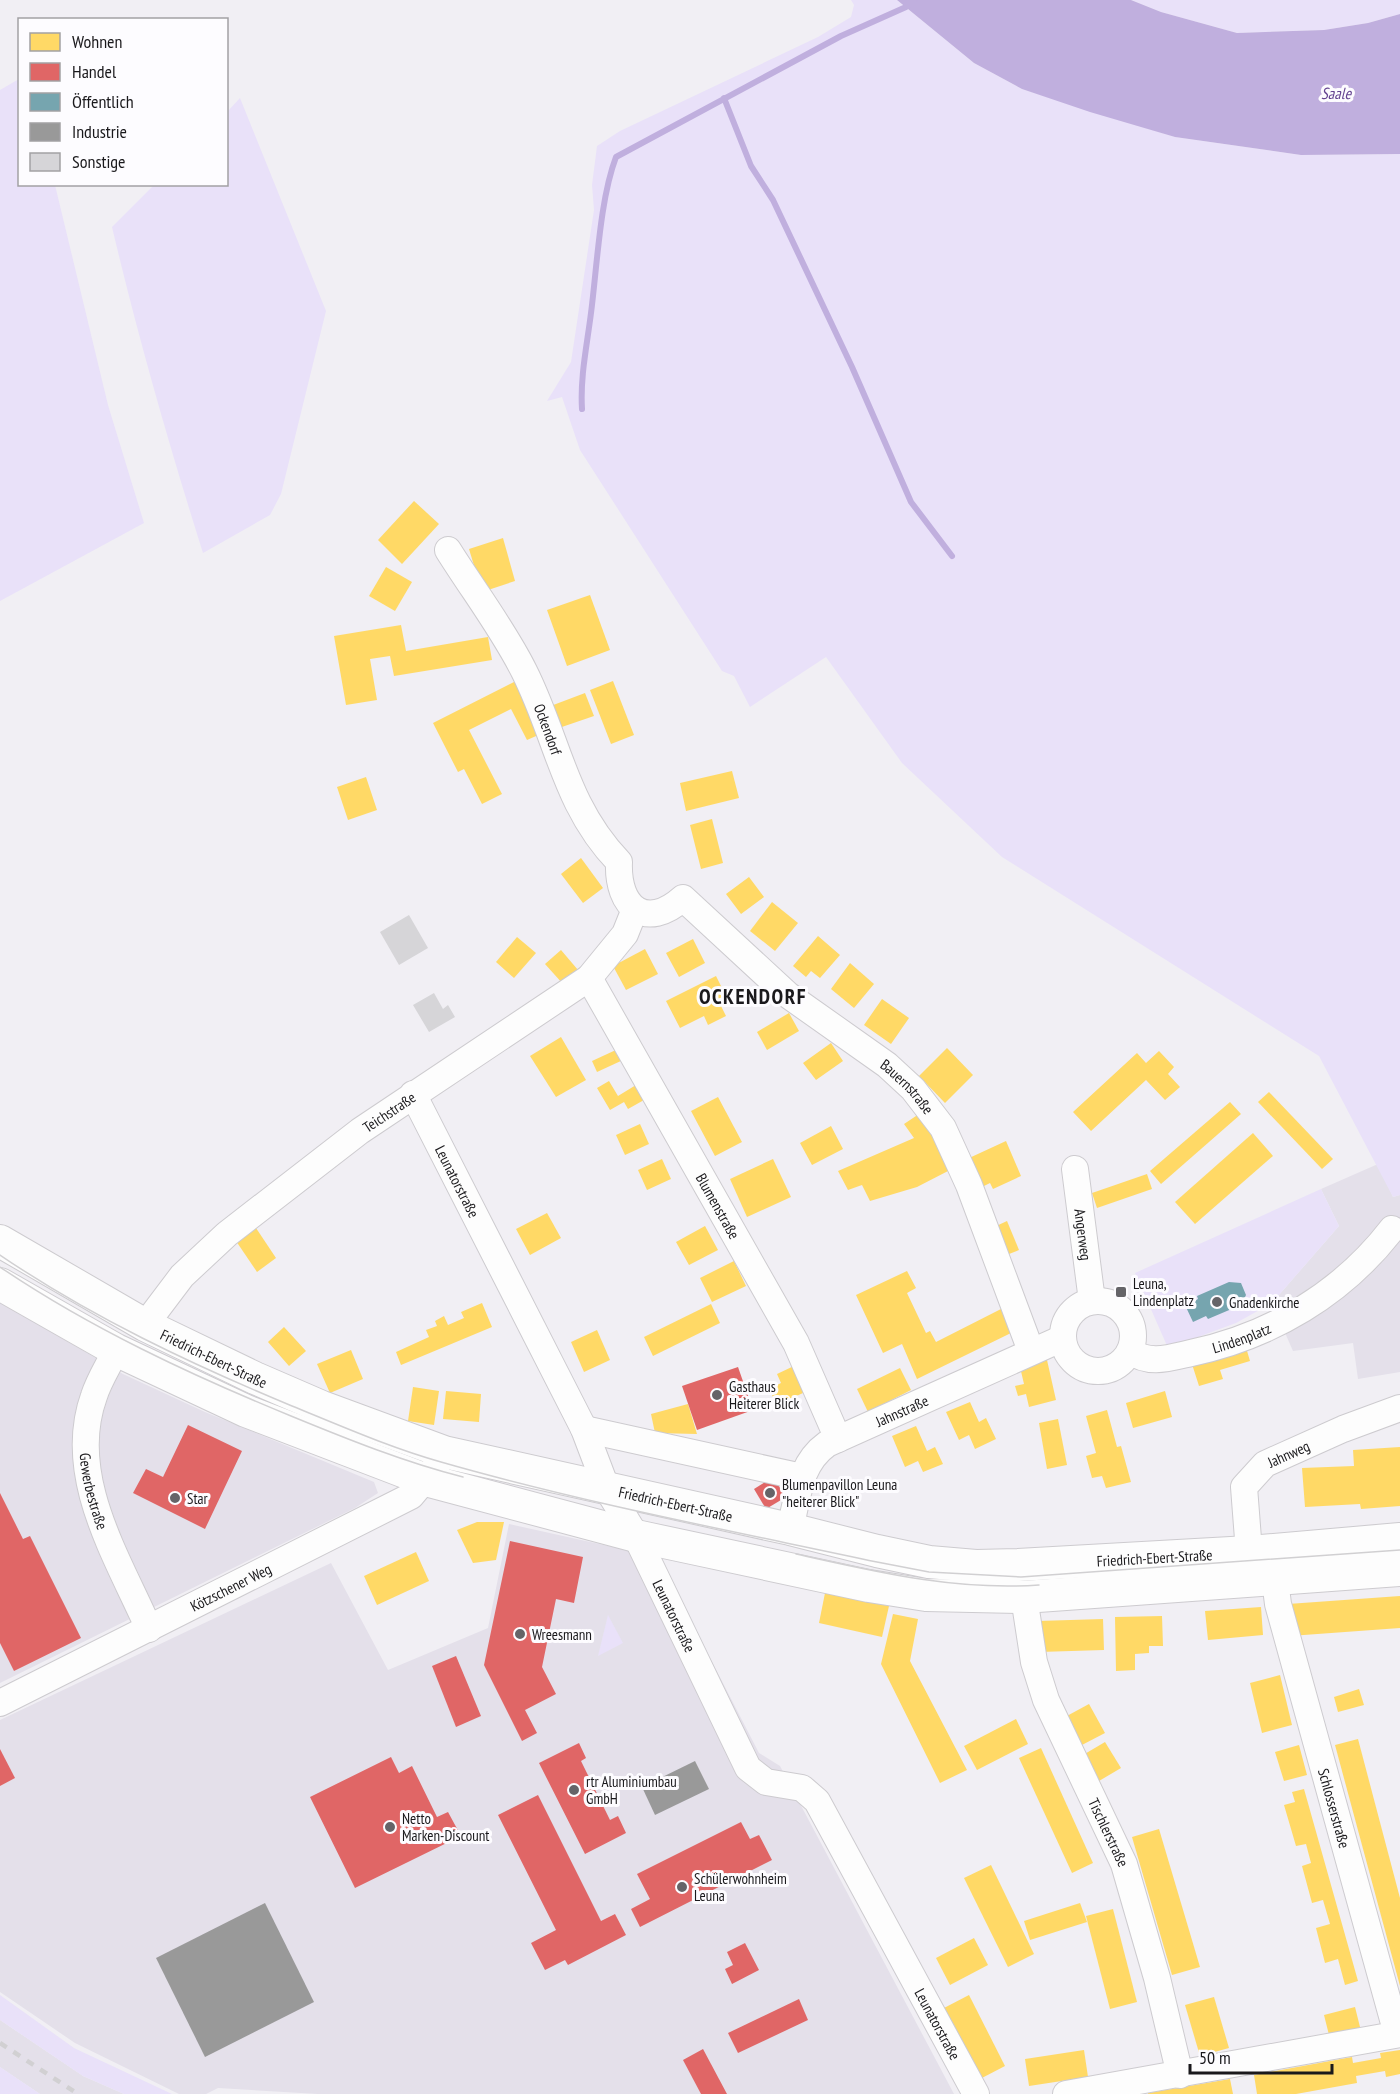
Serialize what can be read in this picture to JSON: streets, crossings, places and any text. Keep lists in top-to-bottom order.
{
  "streets": {
    "main road": ["Friedrich-Ebert-Straße"],
    "street": [
      "Ockendorf",
      "Bauernstraße",
      "Teichstraße",
      "Leunatorstraße",
      "Blumenstraße",
      "Angerweg",
      "Lindenplatz",
      "Jahnstraße",
      "Jahnweg",
      "Gewerbestraße",
      "Kötzschener Weg",
      "Schlosserstraße",
      "Tischlerstraße"
    ]
  },
  "crossings": [
    ["Ockendorf", "Bauernstraße"],
    ["Ockendorf", "Teichstraße"],
    ["Bauernstraße", "Teichstraße"],
    ["Bauernstraße", "Jahnstraße"],
    ["Teichstraße", "Leunatorstraße"],
    ["Teichstraße", "Blumenstraße"],
    ["Teichstraße", "Friedrich-Ebert-Straße"],
    ["Leunatorstraße", "Friedrich-Ebert-Straße"],
    ["Blumenstraße", "Jahnstraße"],
    ["Angerweg", "Lindenplatz"],
    ["Angerweg", "Jahnstraße"],
    ["Lindenplatz", "Jahnstraße"],
    ["Friedrich-Ebert-Straße", "Jahnstraße"],
    ["Friedrich-Ebert-Straße", "Jahnweg"],
    ["Friedrich-Ebert-Straße", "Gewerbestraße"],
    ["Friedrich-Ebert-Straße", "Kötzschener Weg"],
    ["Friedrich-Ebert-Straße", "Schlosserstraße"],
    ["Friedrich-Ebert-Straße", "Tischlerstraße"],
    ["Gewerbestraße", "Kötzschener Weg"]
  ],
  "districts": ["OCKENDORF"],
  "water": ["Saale"],
  "places": {
    "transit": ["Leuna, Lindenplatz"],
    "other": [
      "Gnadenkirche",
      "Gasthaus Heiterer Blick",
      "Blumenpavillon Leuna \"heiterer Blick\"",
      "Star",
      "Wreesmann",
      "rtr Aluminiumbau GmbH",
      "Netto Marken-Discount",
      "Schülerwohnheim Leuna"
    ]
  },
  "legend": [
    "Wohnen",
    "Handel",
    "Öffentlich",
    "Industrie",
    "Sonstige"
  ],
  "scale_bar": "50 m"
}
